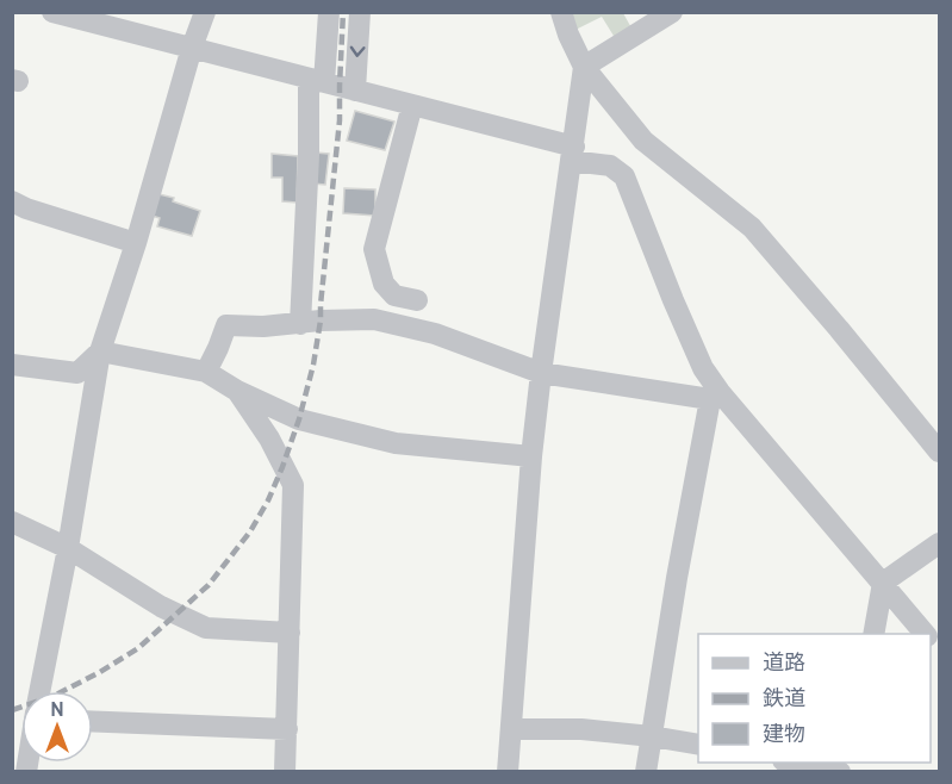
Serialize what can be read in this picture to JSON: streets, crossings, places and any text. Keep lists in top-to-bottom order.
{
  "legend": ["道路", "鉄道", "建物"],
  "north": "top"
}
